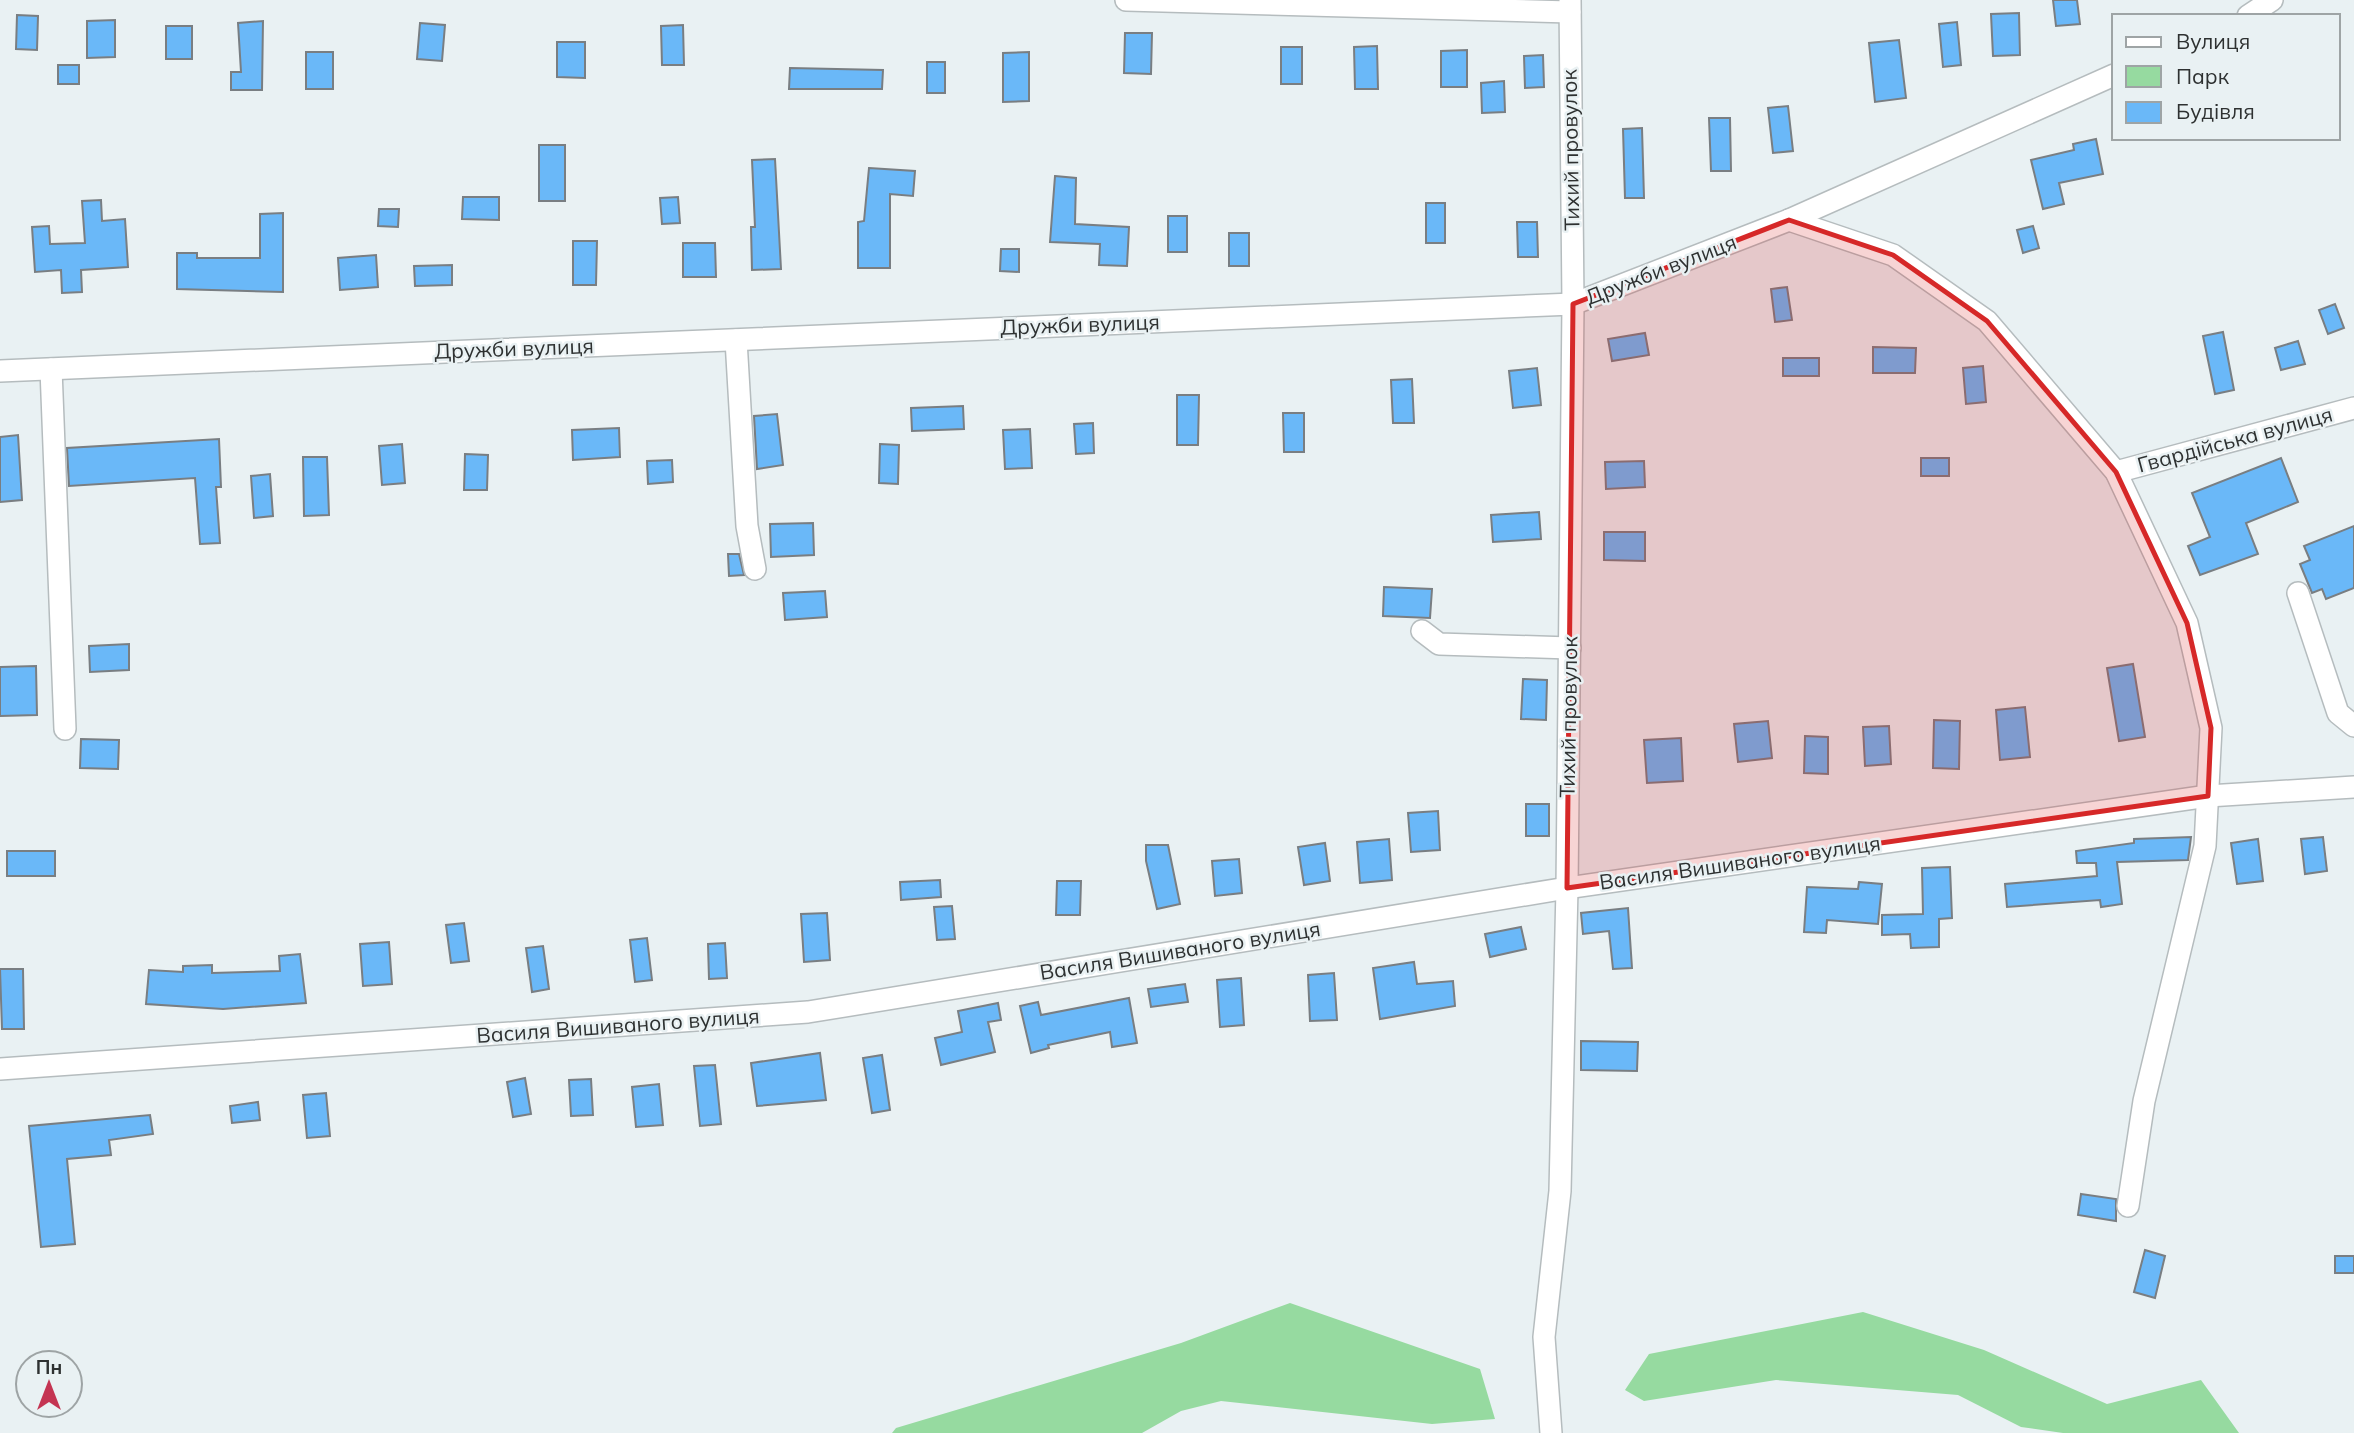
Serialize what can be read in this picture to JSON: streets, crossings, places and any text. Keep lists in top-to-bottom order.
{
  "streets": {
    "street": [
      "Тихий провулок",
      "Дружби вулиця",
      "Гвардійська вулиця",
      "Василя Вишиваного вулиця"
    ]
  },
  "crossings": [
    ["Тихий провулок", "Дружби вулиця"],
    ["Тихий провулок", "Василя Вишиваного вулиця"]
  ],
  "legend": ["Вулиця", "Парк", "Будівля"],
  "north": "top"
}
